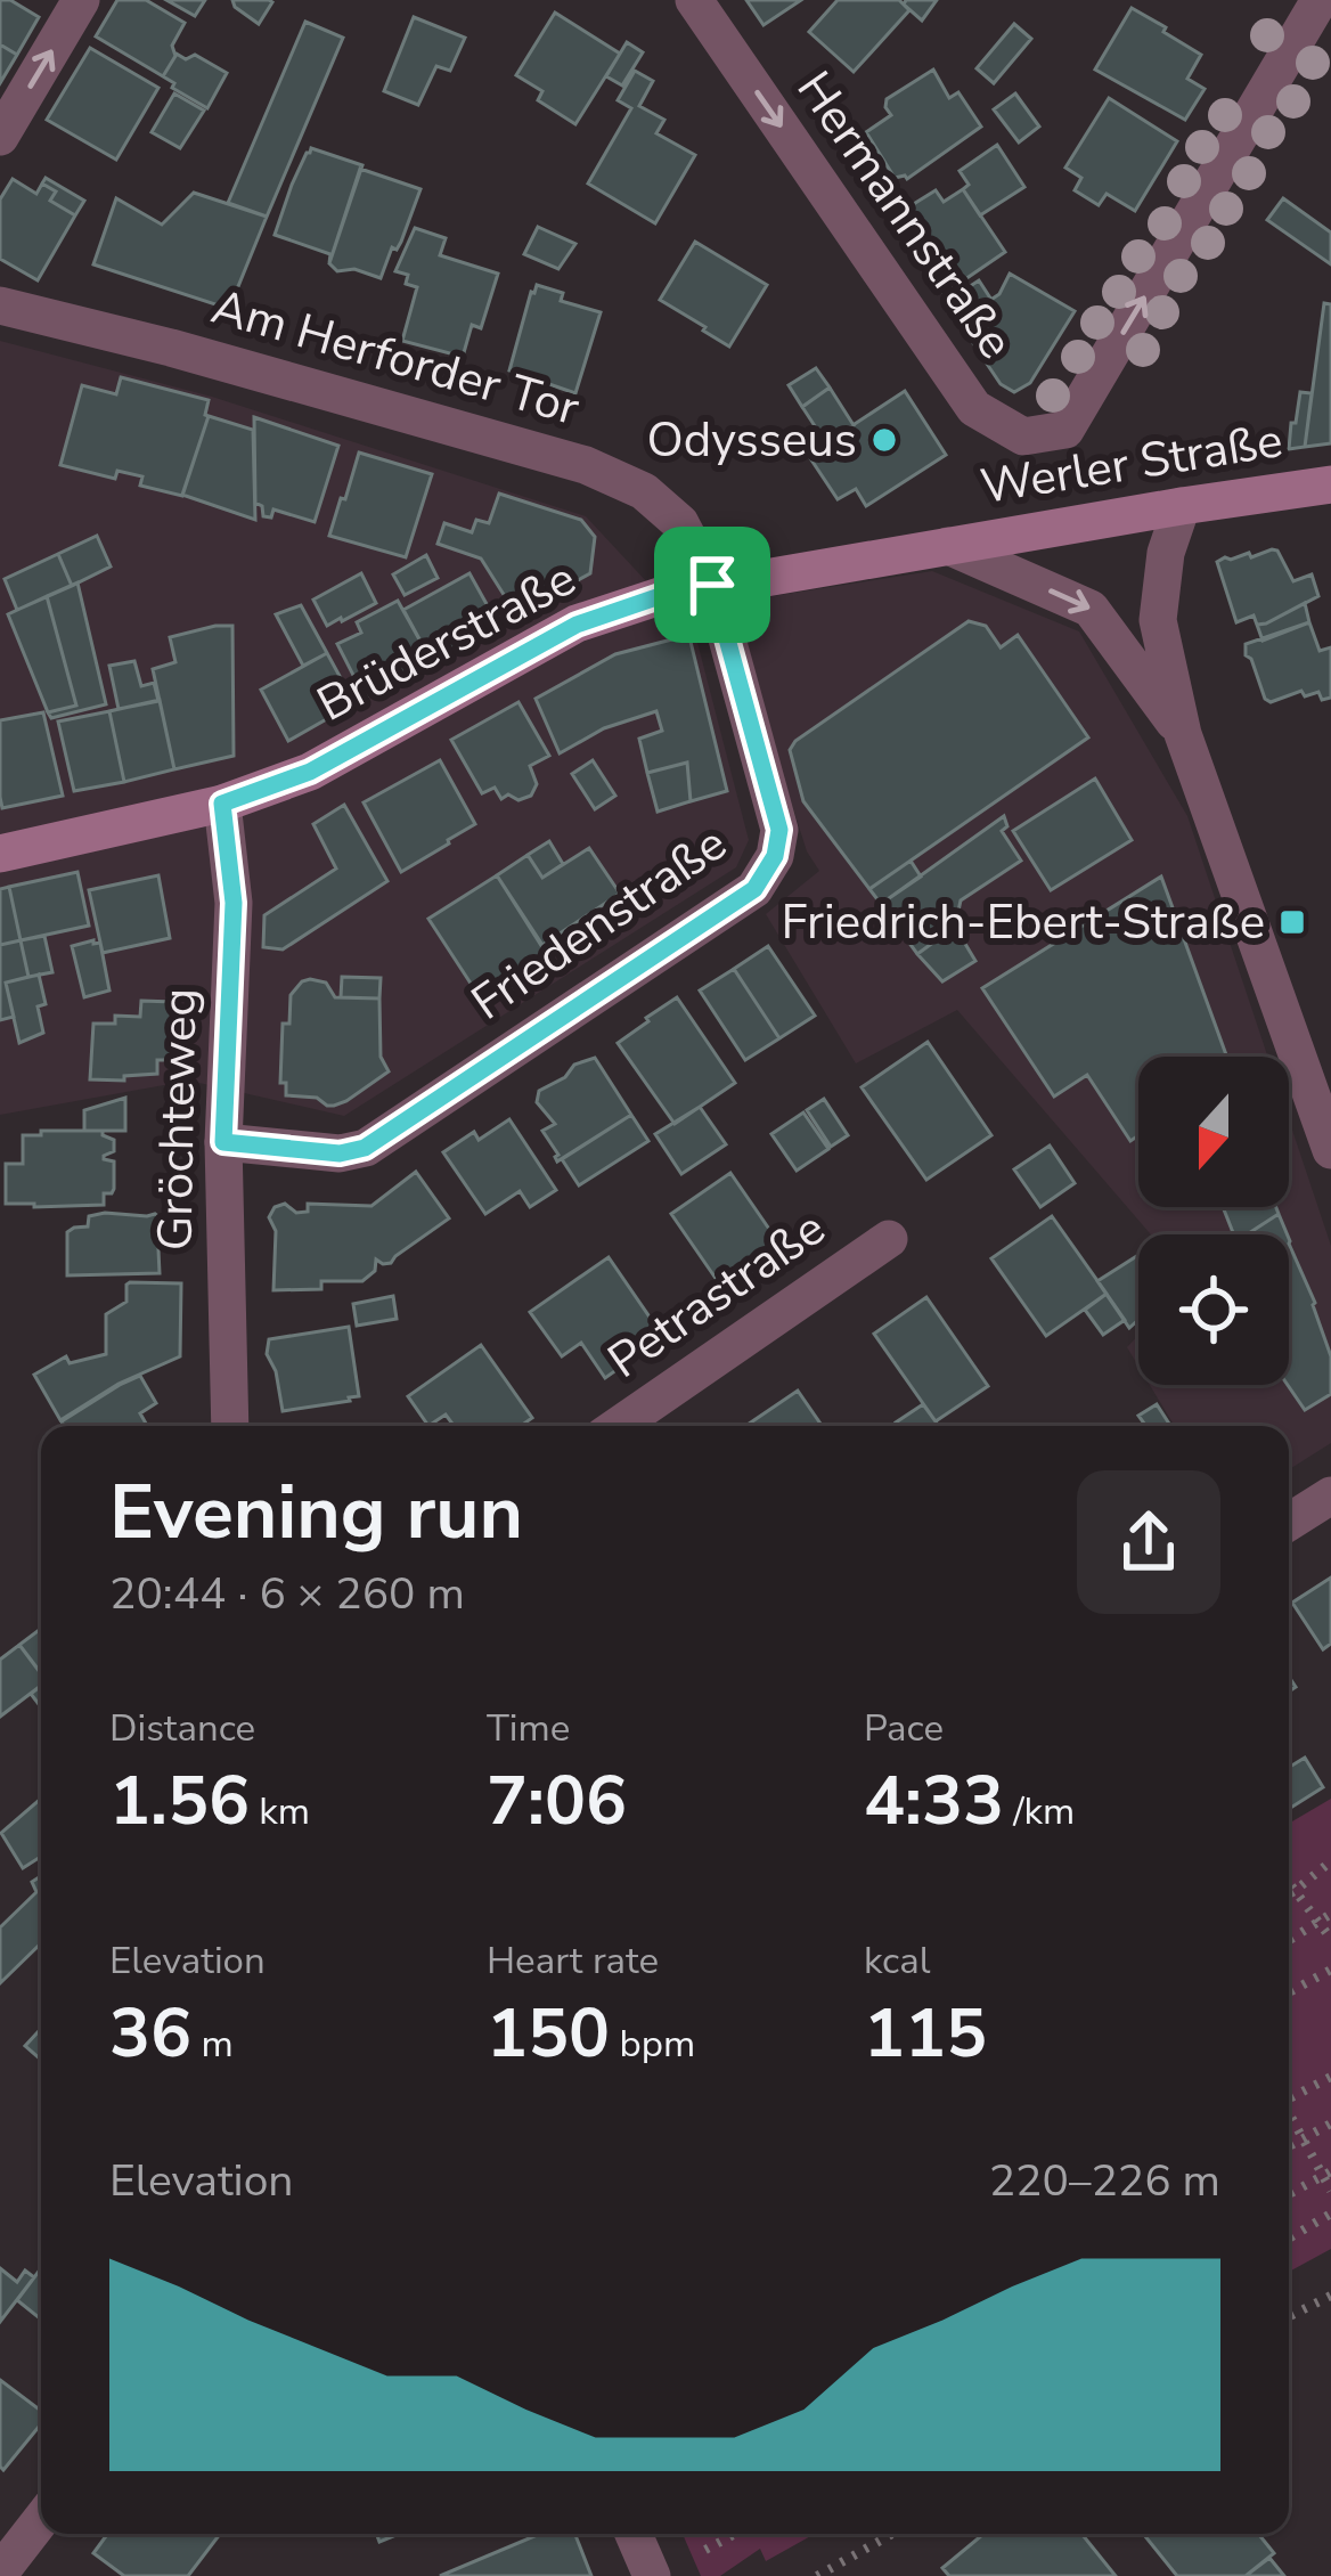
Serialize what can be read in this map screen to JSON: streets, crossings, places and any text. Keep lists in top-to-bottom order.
{
  "streets": {
    "main road": ["Werler Straße", "Brüderstraße"],
    "street": [
      "Hermannstraße",
      "Am Herforder Tor",
      "Friedenstraße",
      "Gröchteweg",
      "Petrastraße"
    ]
  },
  "crossings": [
    ["Am Herforder Tor", "Brüderstraße"],
    ["Am Herforder Tor", "Friedenstraße"],
    ["Werler Straße", "Brüderstraße"],
    ["Brüderstraße", "Friedenstraße"],
    ["Brüderstraße", "Gröchteweg"],
    ["Friedenstraße", "Gröchteweg"]
  ],
  "places": {
    "other": ["Odysseus"],
    "transit": ["Friedrich-Ebert-Straße"]
  },
  "north": "bottom",
  "page": {
    "heading": ["Evening run", "20:44 · 6 × 260 m"],
    "stats": [
      ["Distance", "1.56 km"],
      ["Time", "7:06"],
      ["Pace", "4:33 /km"],
      ["Elevation", "36 m"],
      ["Heart rate", "150 bpm"],
      ["kcal", "115"]
    ],
    "chart": ["Elevation", "220–226 m"]
  }
}
